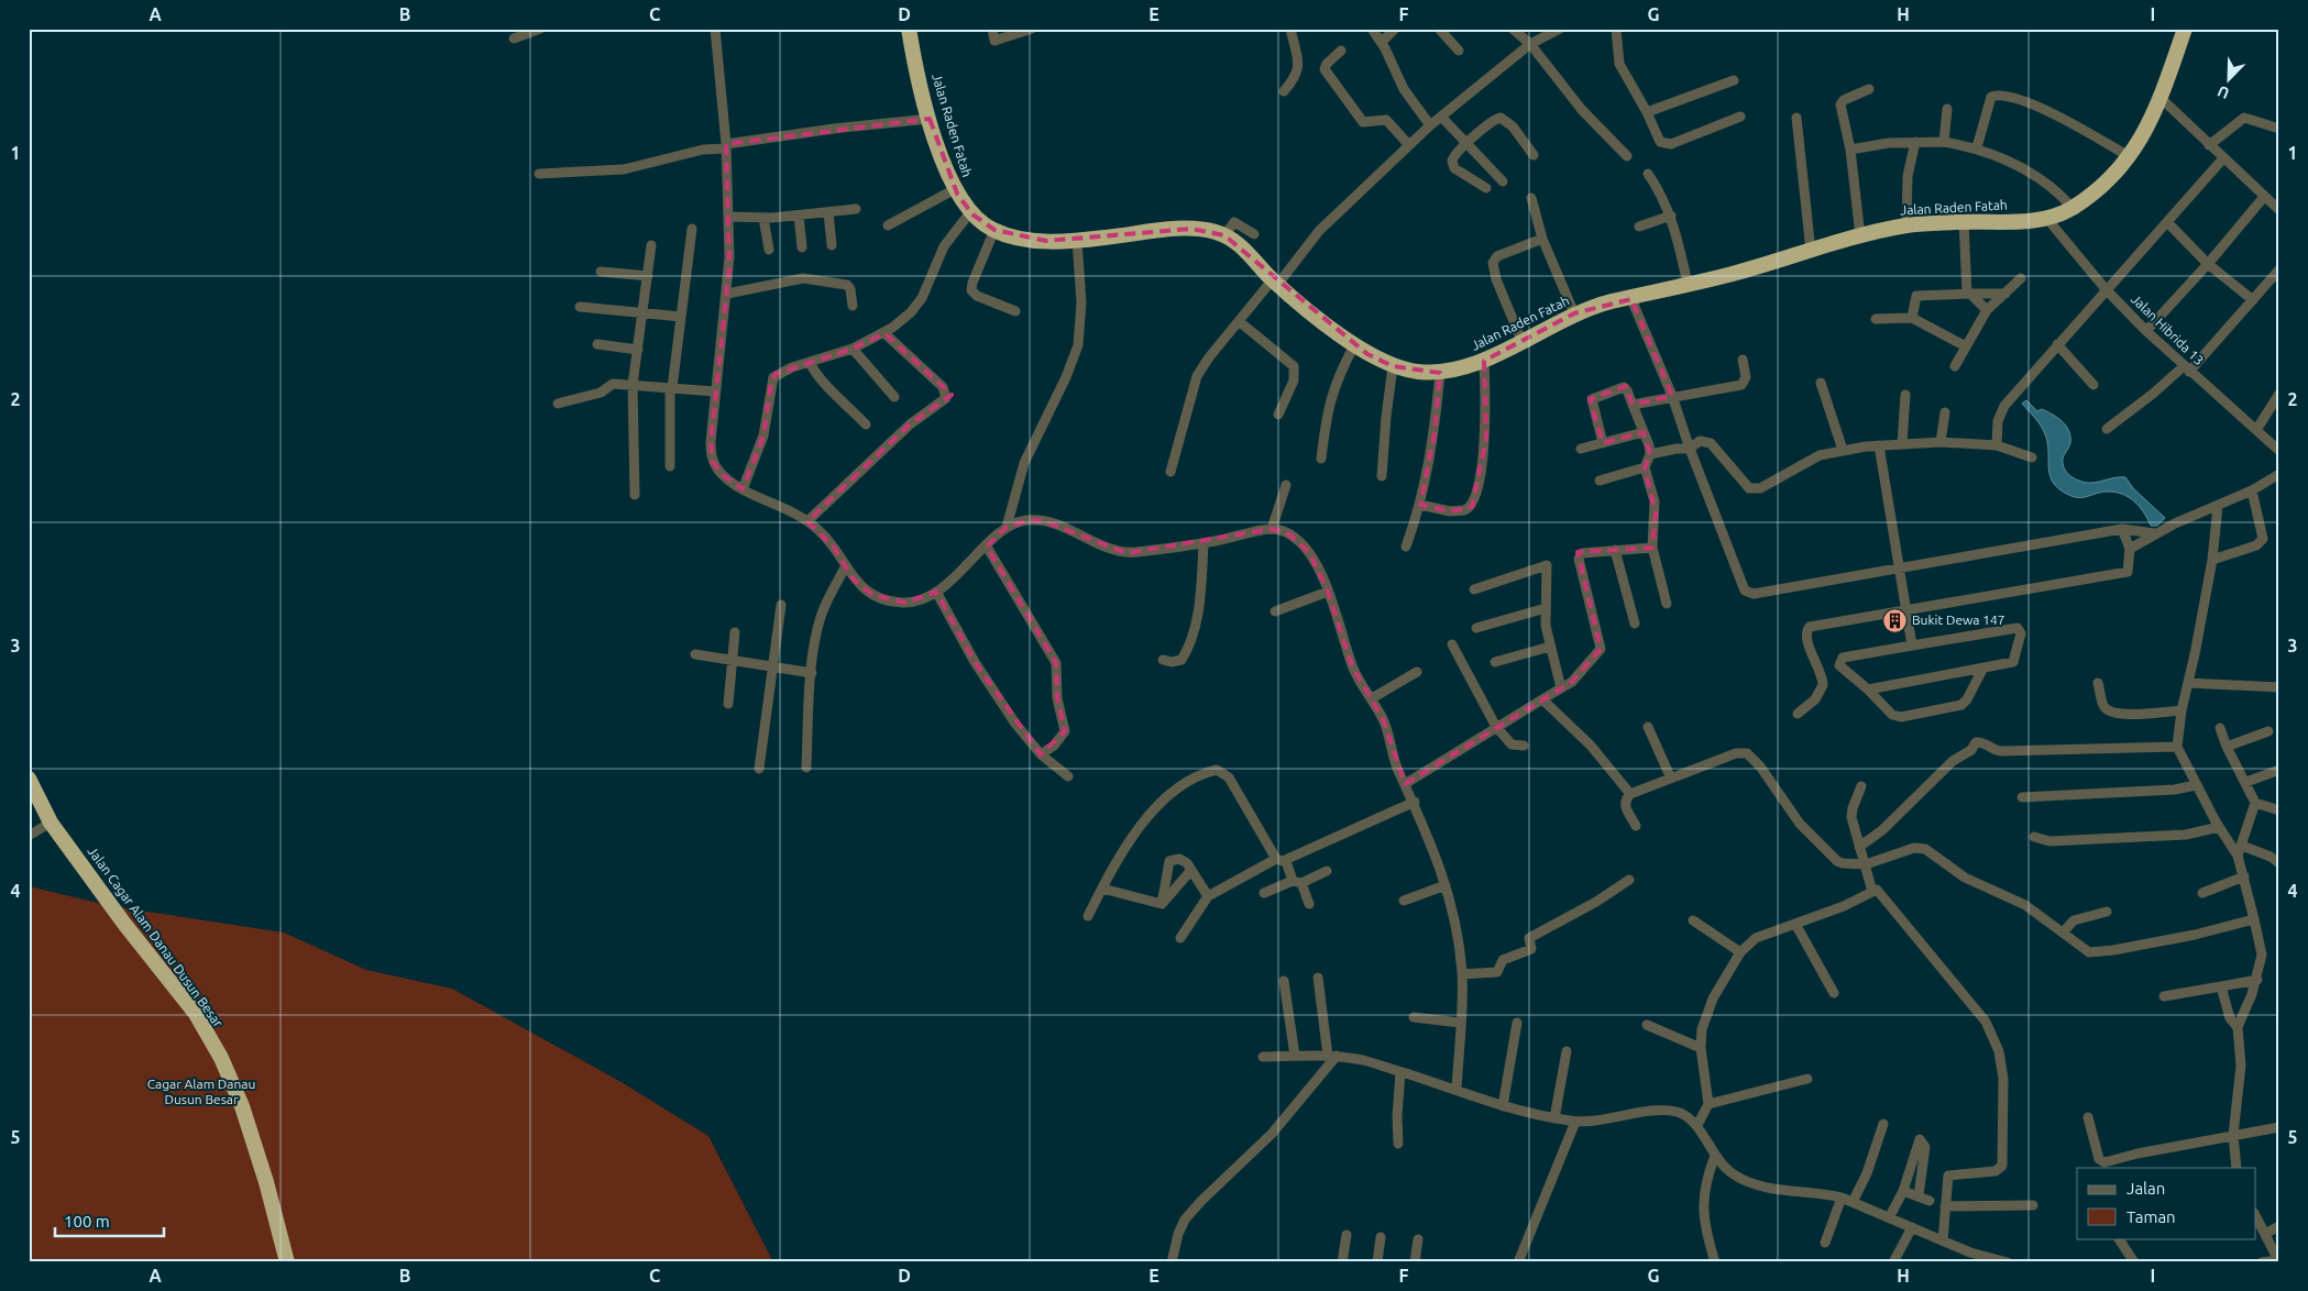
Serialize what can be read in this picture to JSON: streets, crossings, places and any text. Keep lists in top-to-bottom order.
{
  "streets": {
    "highway": ["Jalan Raden Fatah", "Jalan Cagar Alam Danau Dusun Besar"],
    "street": ["Jalan Hibrida 13"]
  },
  "crossings": [
    ["Jalan Raden Fatah", "Jalan Hibrida 13"]
  ],
  "parks": ["Cagar Alam Danau Dusun Besar"],
  "places": {
    "building": ["Bukit Dewa 147"]
  },
  "legend": ["Jalan", "Taman"],
  "scale_bar": "100 m",
  "north": "bottom left",
  "grid": {
    "columns": [
      "A",
      "B",
      "C",
      "D",
      "E",
      "F",
      "G",
      "H",
      "I"
    ],
    "rows": [
      "1",
      "2",
      "3",
      "4",
      "5"
    ]
  }
}
